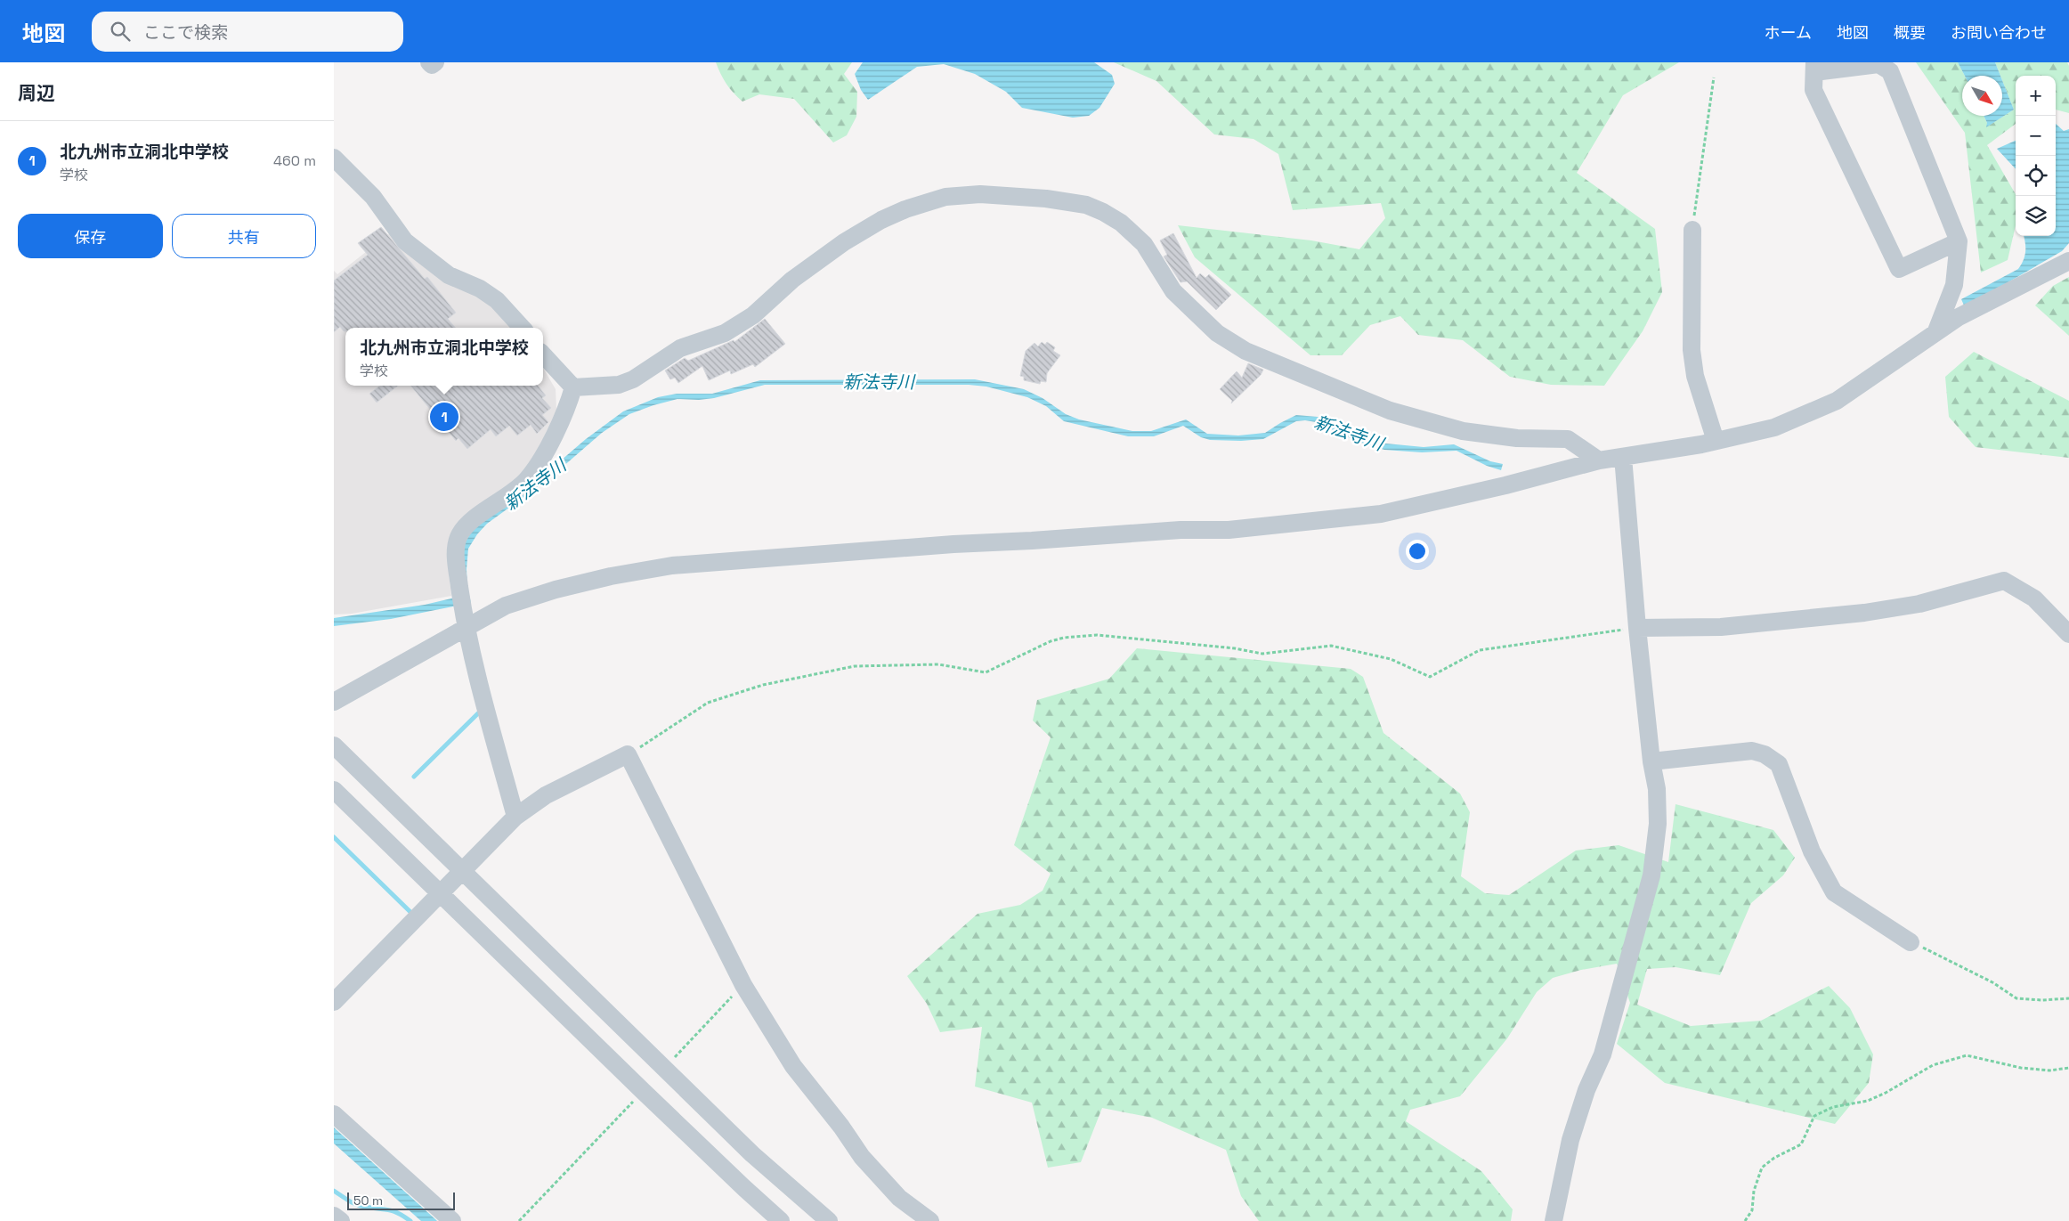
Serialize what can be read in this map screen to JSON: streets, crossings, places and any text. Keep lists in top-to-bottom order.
{
  "water": ["新法寺川"],
  "scale_bar": "50 m",
  "north": "bottom right",
  "page": {
    "header": "地図",
    "search": "ここで検索",
    "nav": [
      "ホーム",
      "地図",
      "概要",
      "お問い合わせ"
    ],
    "heading": "周辺",
    "map_buttons": ["+", "−"],
    "list": [
      {
        "mark": "1",
        "name": "北九州市立洞北中学校",
        "note": "学校",
        "value": "460 m"
      }
    ],
    "buttons": ["保存", "共有"],
    "popup": ["北九州市立洞北中学校", "学校"],
    "pins": "1",
    "scale": "50 m"
  }
}
